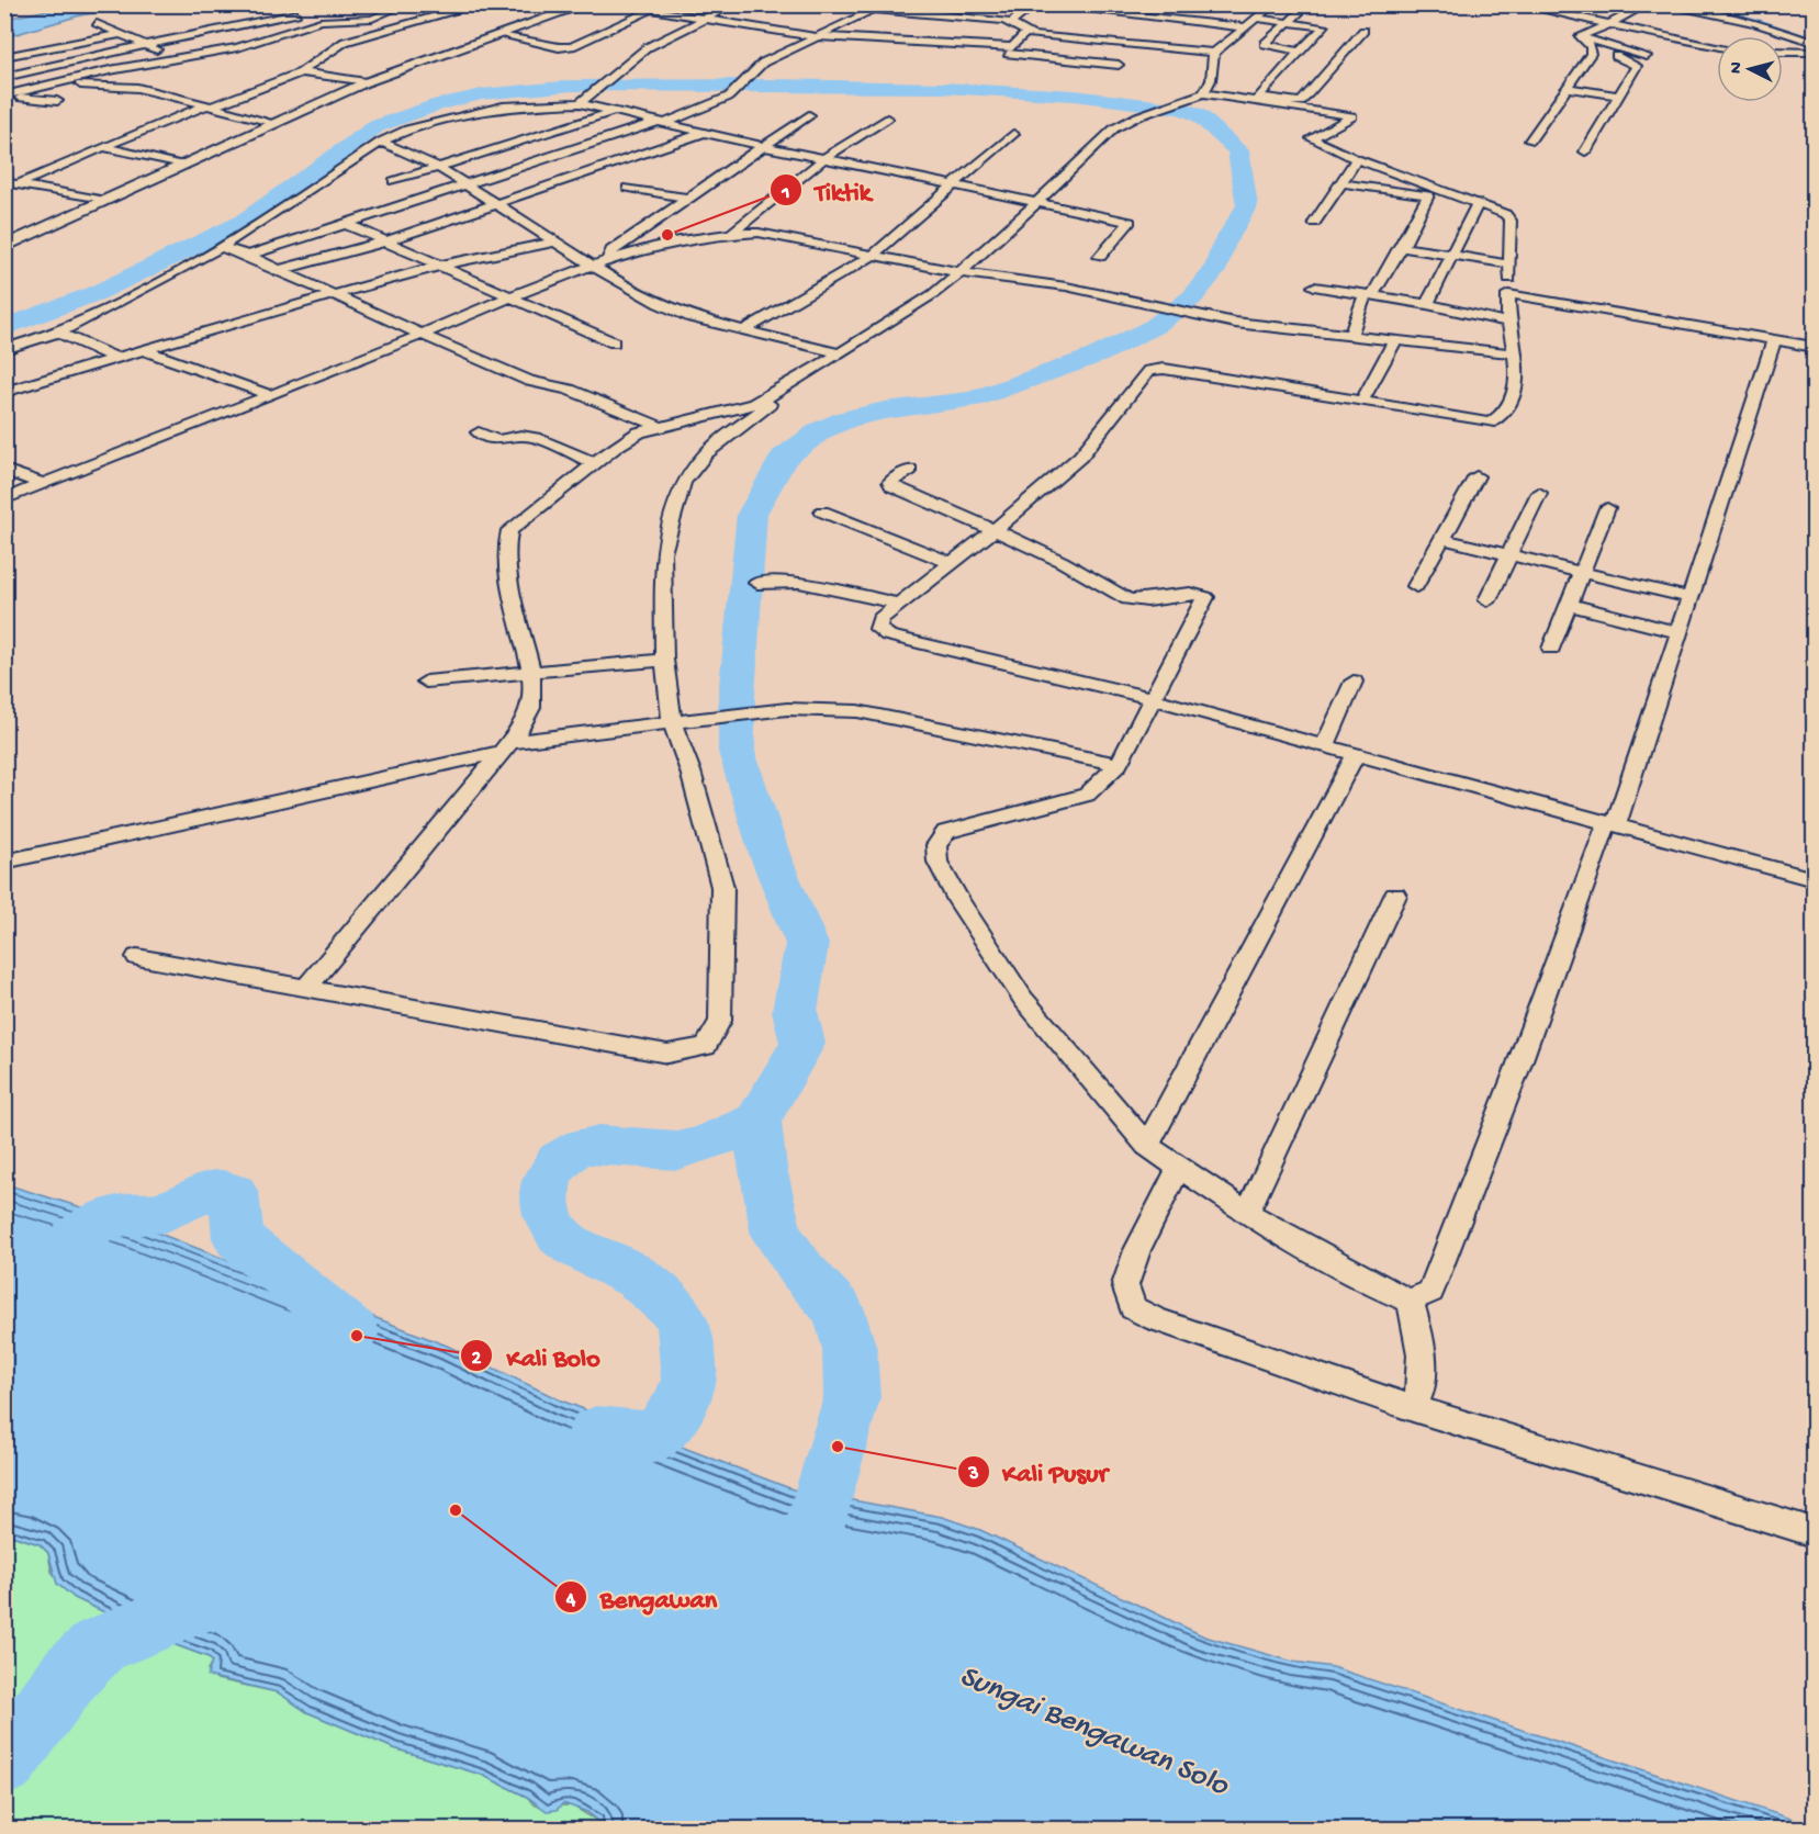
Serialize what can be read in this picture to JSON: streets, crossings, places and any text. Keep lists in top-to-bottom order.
{
  "water": ["Sungai Bengawan Solo"],
  "places": [
    "Tiktik",
    "Kali Bolo",
    "Kali Pusur",
    "Bengawan"
  ],
  "north": "left"
}
